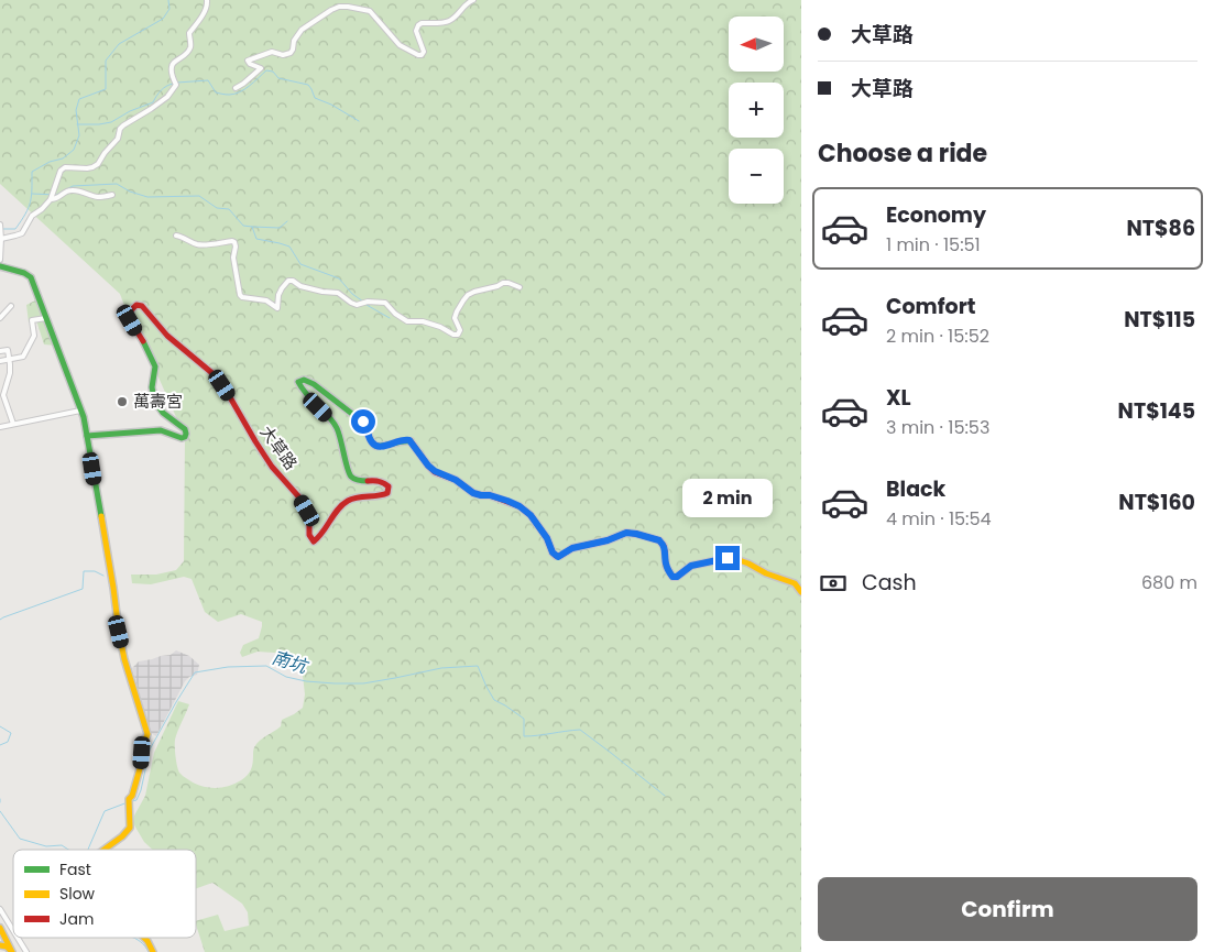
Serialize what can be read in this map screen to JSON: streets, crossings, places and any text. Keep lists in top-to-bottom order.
{
  "streets": {
    "street": ["大草路"]
  },
  "water": ["南坑"],
  "places": ["萬壽宮"],
  "legend": ["Fast", "Slow", "Jam"],
  "north": "left",
  "page": {
    "banner": ["大草路", "大草路"],
    "map_buttons": ["+", "−"],
    "heading": "Choose a ride",
    "list": [
      {
        "name": "Economy",
        "note": "1 min · 15:51",
        "value": "NT$86"
      },
      {
        "name": "Comfort",
        "note": "2 min · 15:52",
        "value": "NT$115"
      },
      {
        "name": "XL",
        "note": "3 min · 15:53",
        "value": "NT$145"
      },
      {
        "name": "Black",
        "note": "4 min · 15:54",
        "value": "NT$160"
      }
    ],
    "bubble": "2 min",
    "pay": ["Cash", "680 m"],
    "buttons": "Confirm"
  }
}
